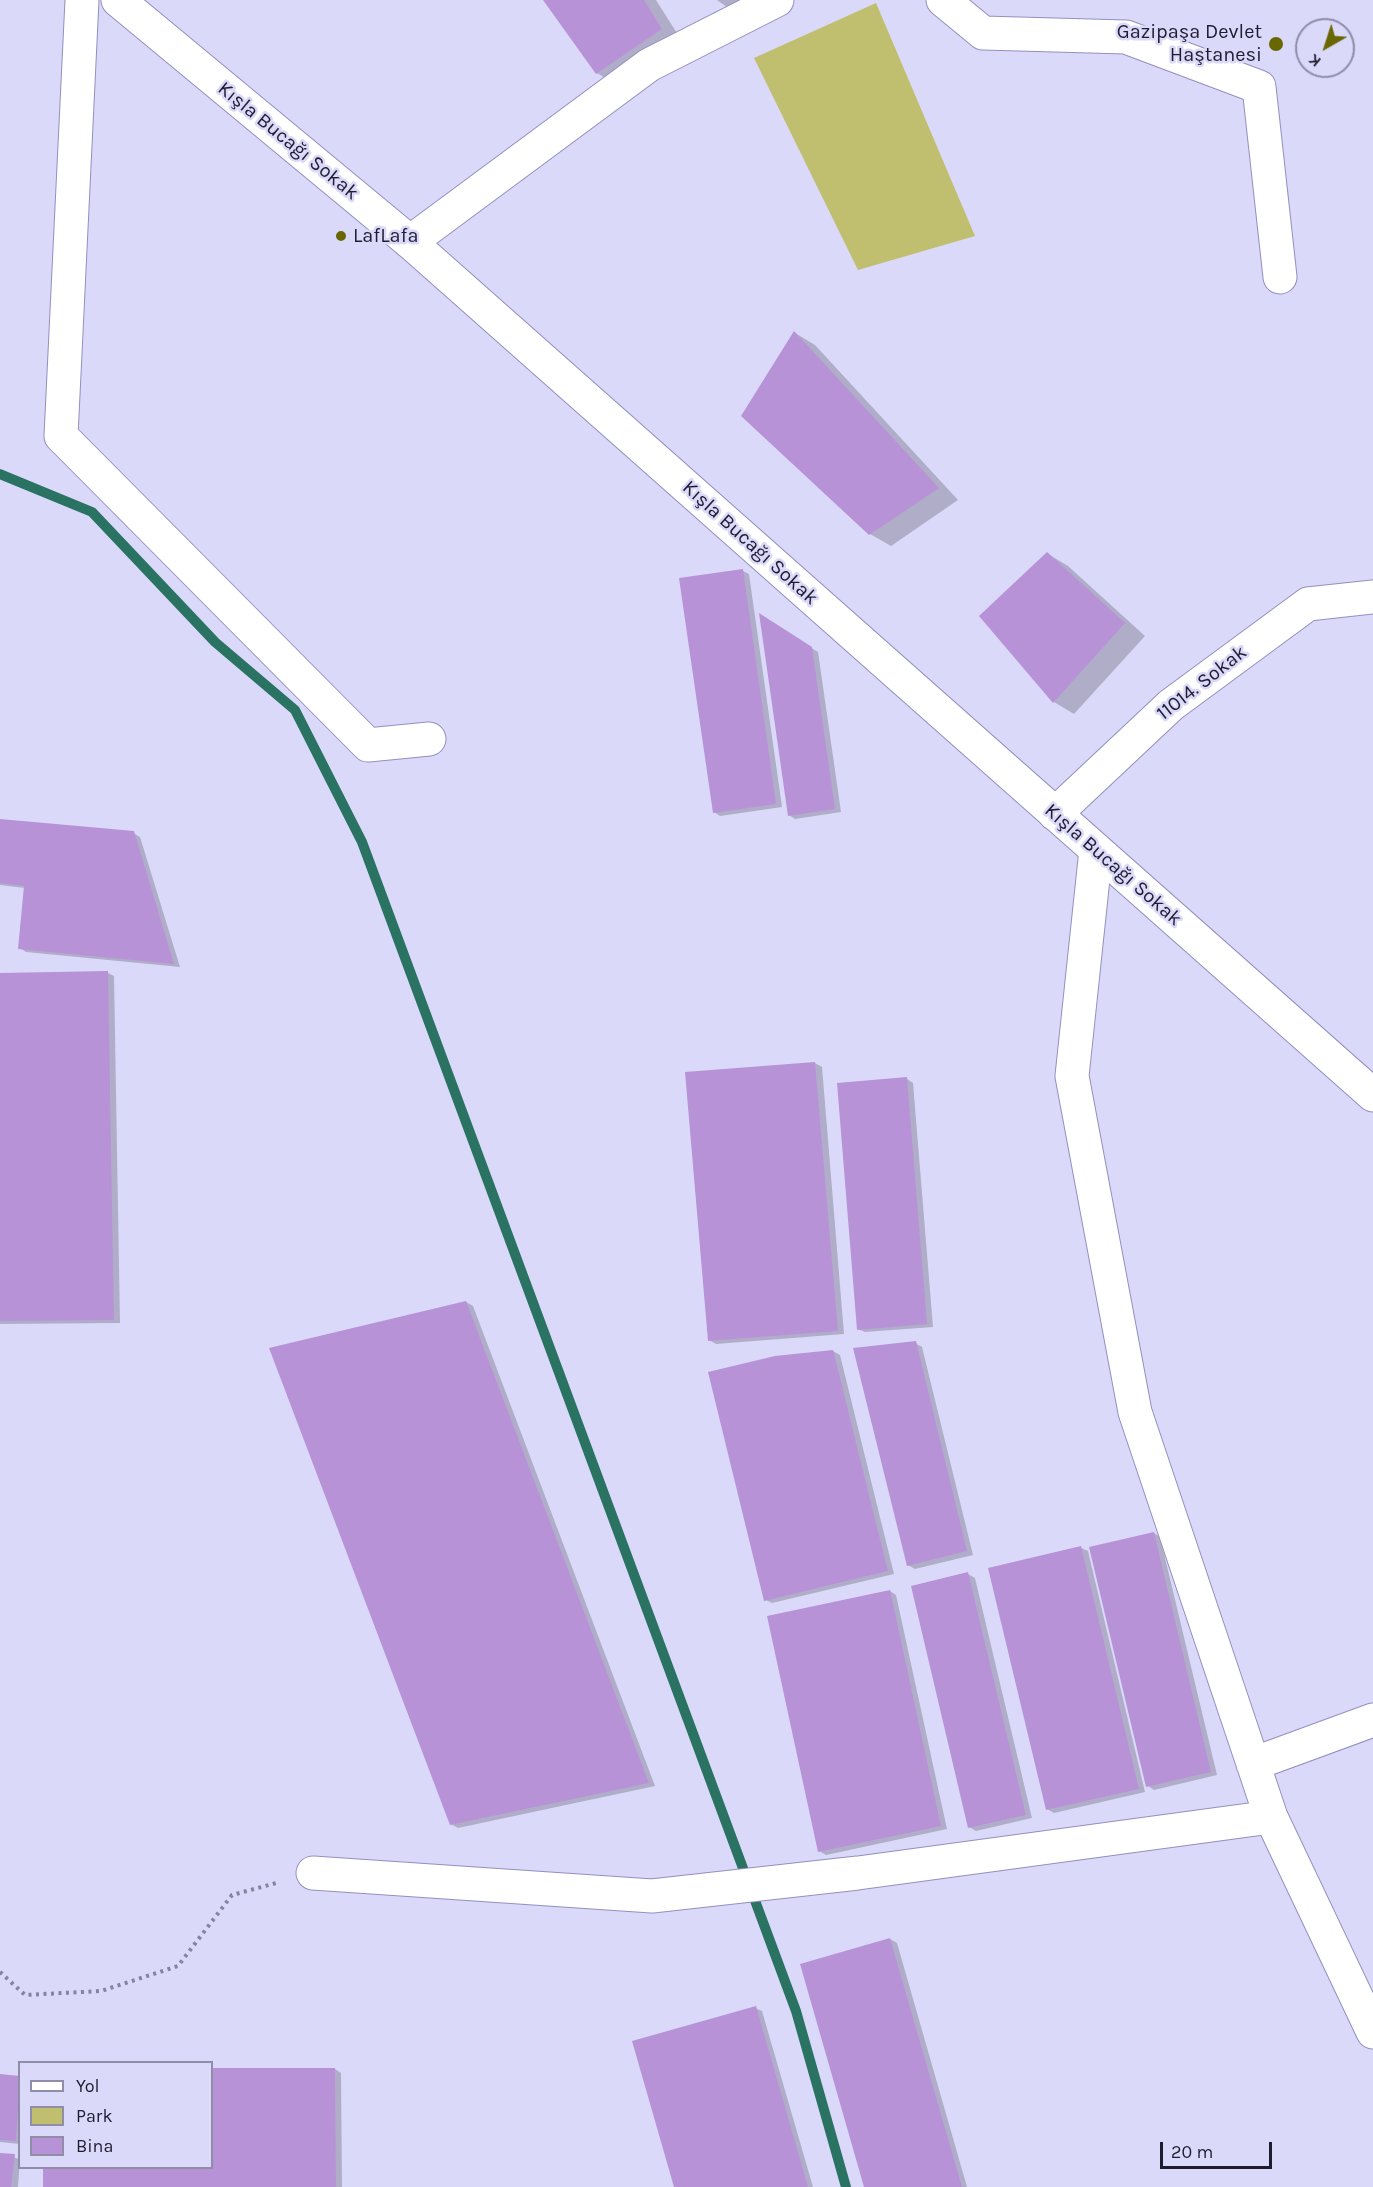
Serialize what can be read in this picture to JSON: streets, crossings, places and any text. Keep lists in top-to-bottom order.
{
  "streets": {
    "street": ["Kışla Bucağı Sokak", "11014. Sokak"]
  },
  "crossings": [
    ["Kışla Bucağı Sokak", "11014. Sokak"]
  ],
  "places": ["Gazipaşa Devlet Haştanesi", "LafLafa"],
  "legend": ["Yol", "Park", "Bina"],
  "scale_bar": "20 m",
  "north": "bottom left"
}
